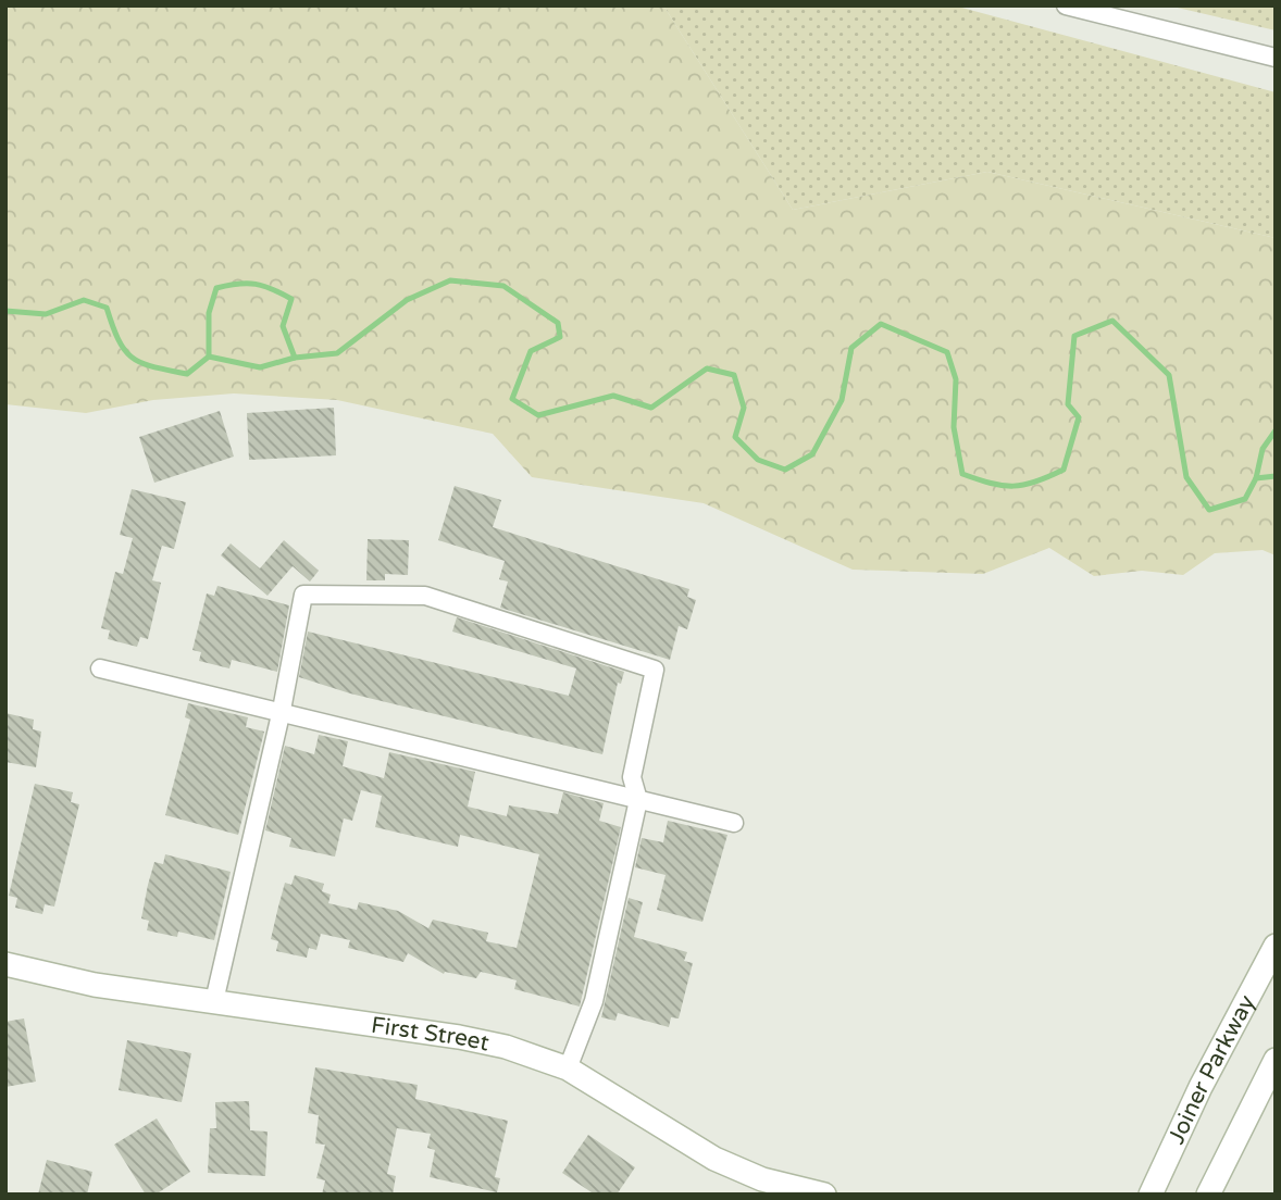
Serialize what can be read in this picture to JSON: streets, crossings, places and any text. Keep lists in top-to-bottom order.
{
  "streets": {
    "street": ["First Street", "Joiner Parkway"]
  }
}
